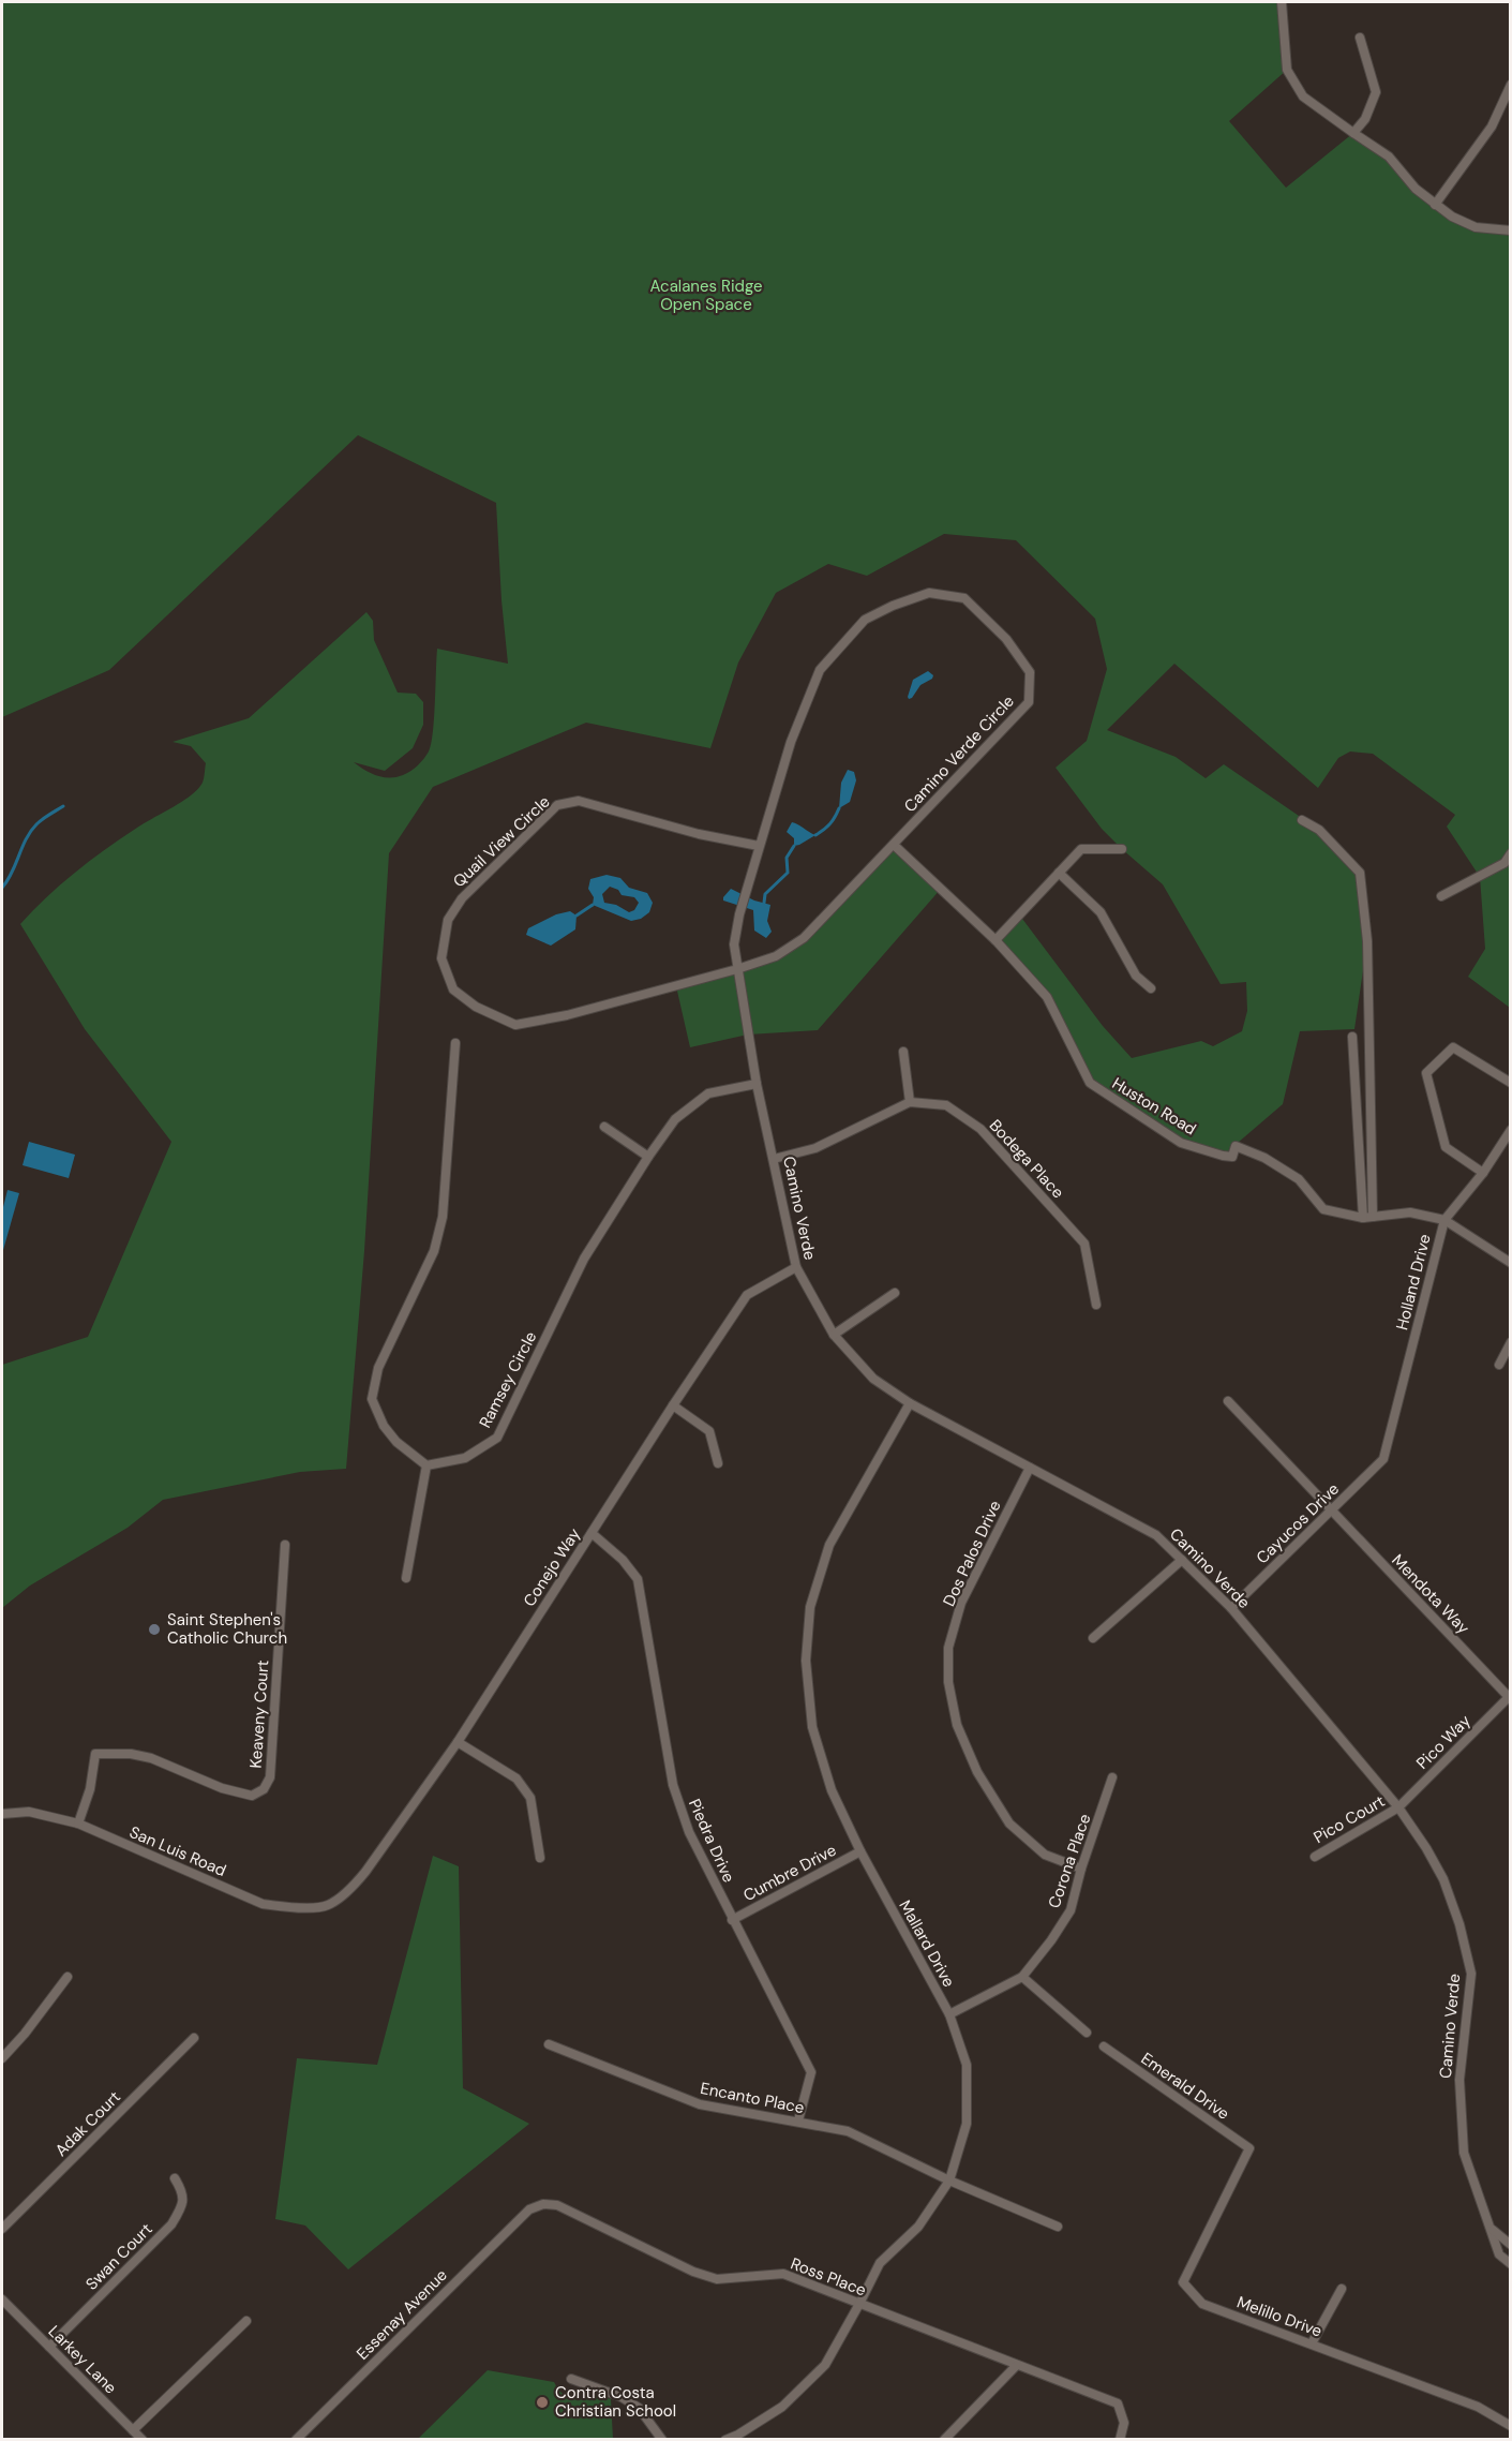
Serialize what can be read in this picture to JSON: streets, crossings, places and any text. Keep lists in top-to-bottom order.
{
  "streets": {
    "street": [
      "Camino Verde Circle",
      "Quail View Circle",
      "Huston Road",
      "Bodega Place",
      "Camino Verde",
      "Holland Drive",
      "Ramsey Circle",
      "Cayucos Drive",
      "Dos Palos Drive",
      "Conejo Way",
      "Mendota Way",
      "Keaveny Court",
      "Pico Way",
      "Pico Court",
      "Piedra Drive",
      "San Luis Road",
      "Corona Place",
      "Cumbre Drive",
      "Mallard Drive",
      "Emerald Drive",
      "Encanto Place",
      "Adak Court",
      "Swan Court",
      "Ross Place",
      "Essenay Avenue",
      "Melillo Drive",
      "Larkey Lane"
    ]
  },
  "crossings": [
    ["Camino Verde Circle", "Quail View Circle"],
    ["Camino Verde Circle", "Huston Road"],
    ["Camino Verde Circle", "Camino Verde"],
    ["Quail View Circle", "Camino Verde"],
    ["Huston Road", "Holland Drive"],
    ["Camino Verde", "Ramsey Circle"],
    ["Camino Verde", "Cayucos Drive"],
    ["Camino Verde", "Dos Palos Drive"],
    ["Camino Verde", "Conejo Way"],
    ["Camino Verde", "Pico Way"],
    ["Camino Verde", "Pico Court"],
    ["Camino Verde", "Mallard Drive"],
    ["Holland Drive", "Cayucos Drive"],
    ["Cayucos Drive", "Mendota Way"],
    ["Dos Palos Drive", "Corona Place"],
    ["Conejo Way", "Piedra Drive"],
    ["Conejo Way", "San Luis Road"],
    ["Mendota Way", "Pico Way"],
    ["Keaveny Court", "San Luis Road"],
    ["Pico Way", "Pico Court"],
    ["Piedra Drive", "Cumbre Drive"],
    ["Piedra Drive", "Encanto Place"],
    ["Corona Place", "Mallard Drive"],
    ["Cumbre Drive", "Mallard Drive"],
    ["Mallard Drive", "Encanto Place"],
    ["Mallard Drive", "Ross Place"],
    ["Emerald Drive", "Melillo Drive"],
    ["Swan Court", "Larkey Lane"],
    ["Ross Place", "Essenay Avenue"]
  ],
  "parks": ["Acalanes Ridge Open Space"],
  "places": ["Saint Stephen's Catholic Church", "Contra Costa Christian School"]
}
